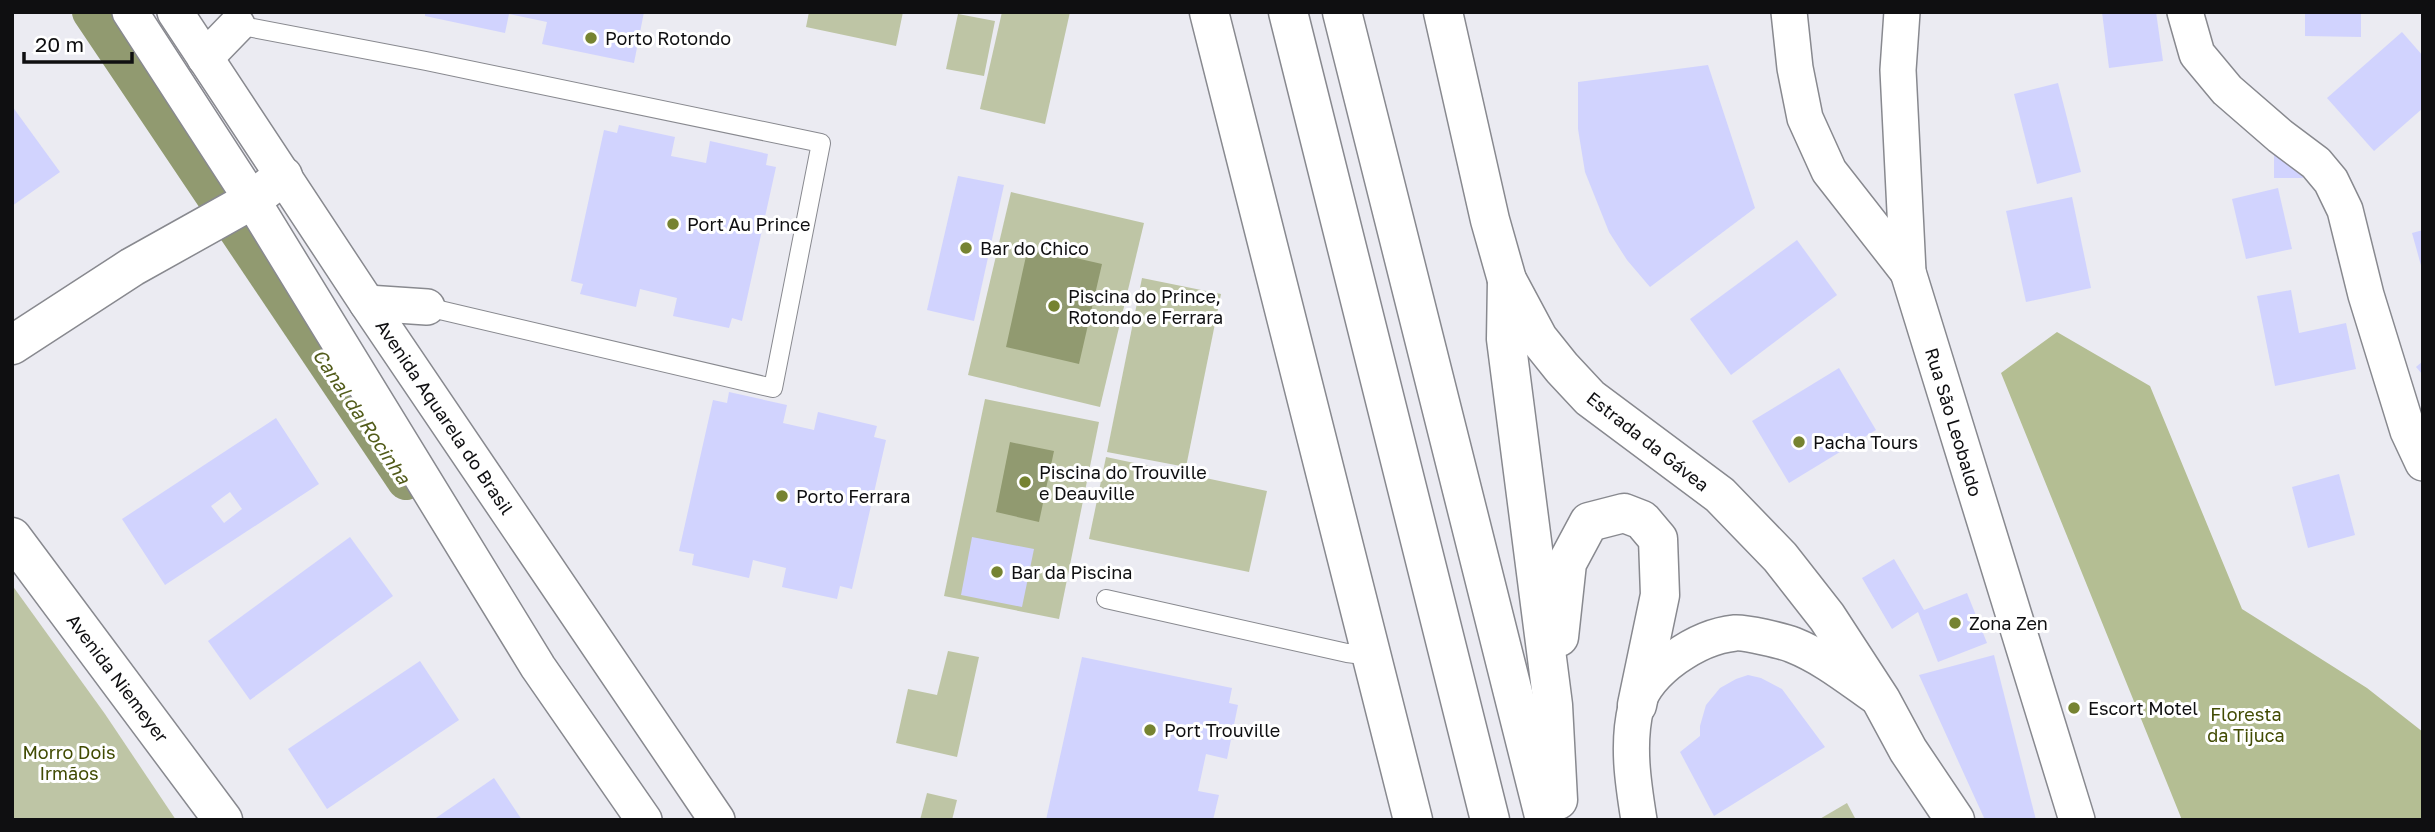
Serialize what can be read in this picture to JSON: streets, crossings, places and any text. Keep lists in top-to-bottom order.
{
  "streets": {
    "main road": ["Estrada da Gávea", "Avenida Niemeyer"],
    "street": ["Avenida Aquarela do Brasil", "Rua São Leobaldo"]
  },
  "water": ["Canal da Rocinha"],
  "parks": ["Floresta da Tijuca", "Morro Dois Irmãos"],
  "places": [
    "Porto Rotondo",
    "Port Au Prince",
    "Bar do Chico",
    "Piscina do Prince, Rotondo e Ferrara",
    "Pacha Tours",
    "Piscina do Trouville e Deauville",
    "Porto Ferrara",
    "Bar da Piscina",
    "Zona Zen",
    "Escort Motel",
    "Port Trouville"
  ],
  "scale_bar": "20 m"
}
